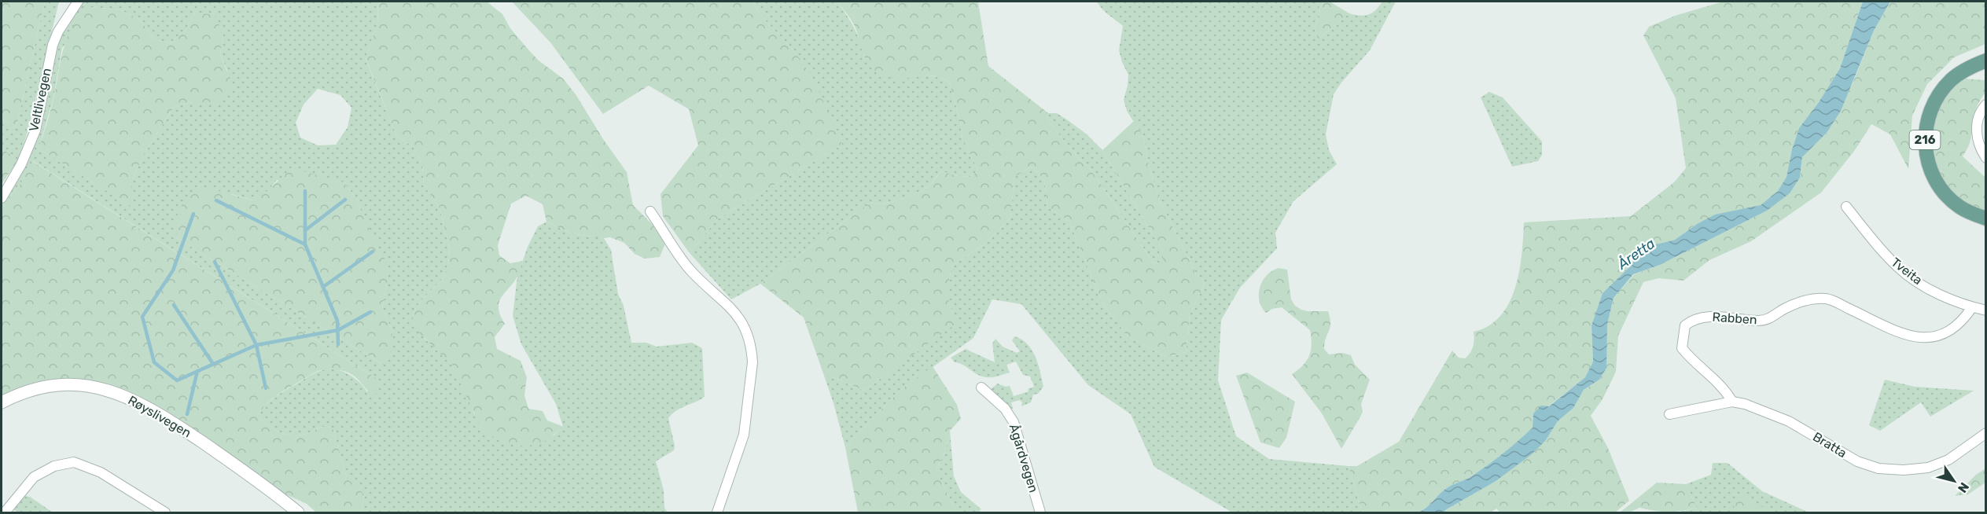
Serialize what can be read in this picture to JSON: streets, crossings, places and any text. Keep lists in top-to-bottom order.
{
  "streets": {
    "main road": ["216"],
    "street": [
      "Veltlivegen",
      "Tveita",
      "Rabben",
      "Røyslivegen",
      "Bratta",
      "Ågårdvegen"
    ]
  },
  "crossings": [
    ["Tveita", "Rabben"],
    ["Rabben", "Bratta"]
  ],
  "water": ["Åretta"],
  "north": "bottom right"
}
